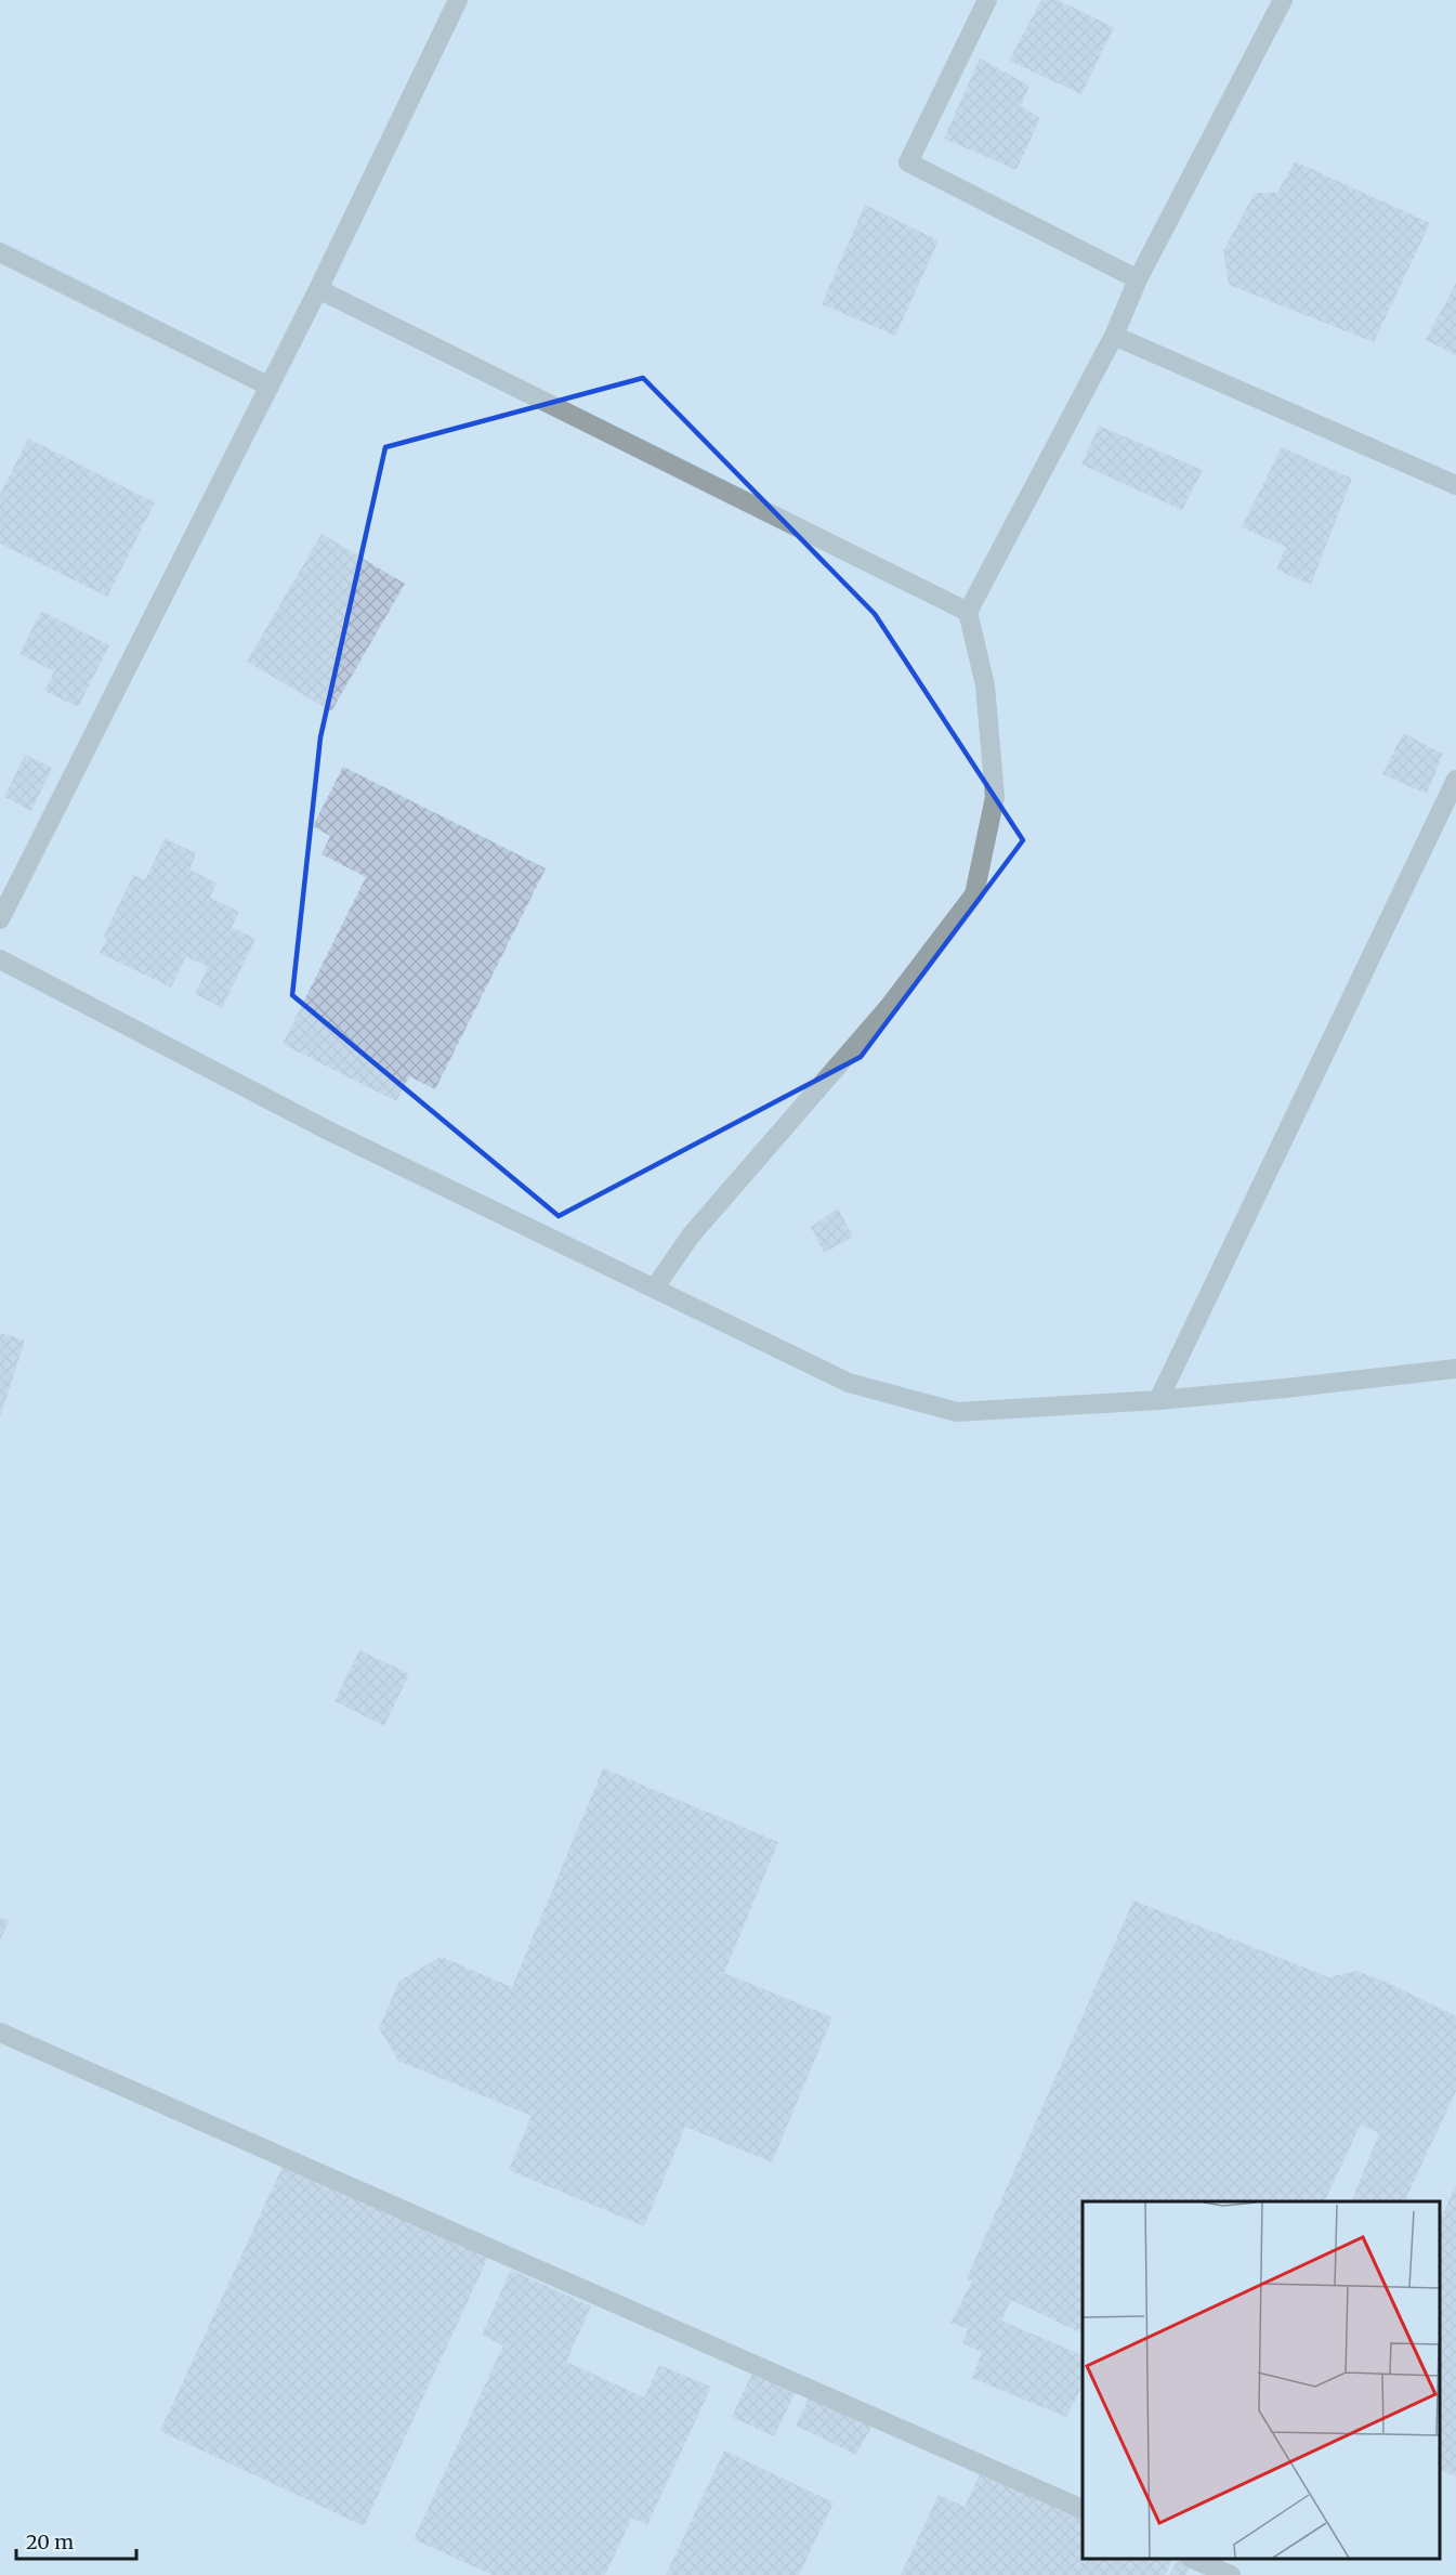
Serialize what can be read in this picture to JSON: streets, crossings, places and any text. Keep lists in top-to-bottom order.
{
  "scale_bar": "20 m"
}
